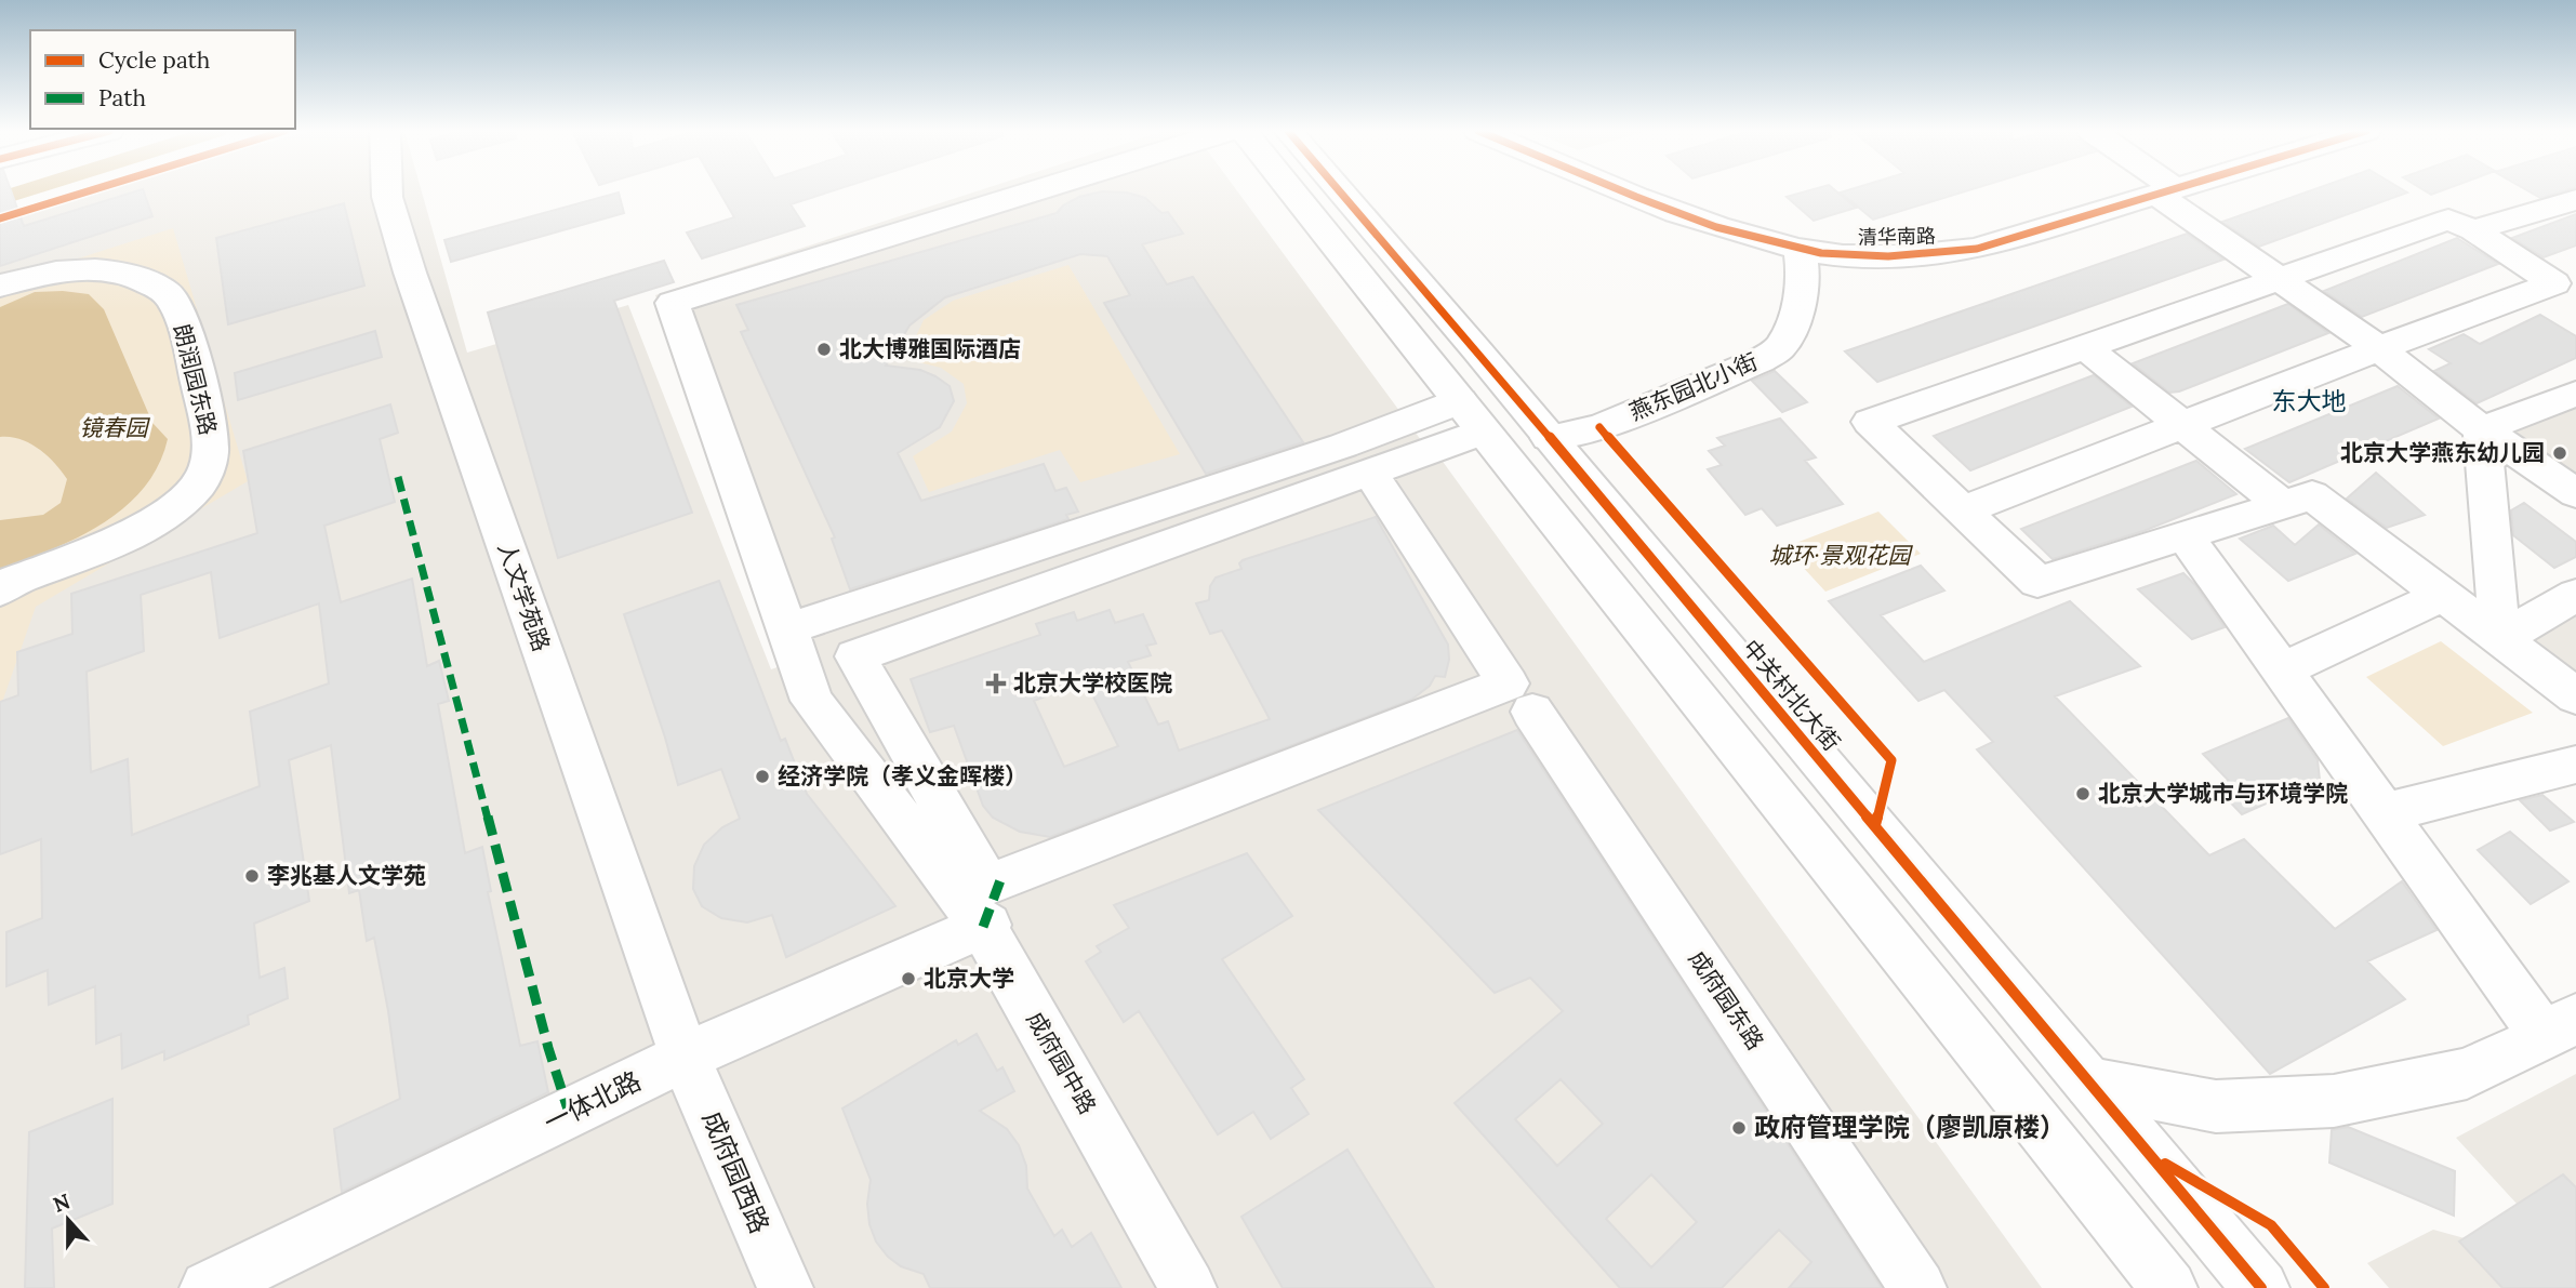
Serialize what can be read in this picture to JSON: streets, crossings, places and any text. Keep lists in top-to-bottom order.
{
  "streets": {
    "main road": [
      "清华南路",
      "朗润园东路",
      "燕东园北小街",
      "人文学苑路",
      "中关村北大街",
      "成府园东路",
      "成府园中路",
      "一体北路",
      "成府园西路"
    ]
  },
  "crossings": [
    ["清华南路", "燕东园北小街"],
    ["燕东园北小街", "中关村北大街"],
    ["人文学苑路", "一体北路"],
    ["人文学苑路", "成府园西路"],
    ["成府园中路", "一体北路"],
    ["一体北路", "成府园西路"]
  ],
  "districts": ["东大地"],
  "parks": ["镜春园", "城环·景观花园"],
  "places": {
    "other": [
      "北大博雅国际酒店",
      "北京大学燕东幼儿园",
      "经济学院（孝义金晖楼）",
      "北京大学城市与环境学院",
      "李兆基人文学苑",
      "北京大学",
      "政府管理学院（廖凯原楼）"
    ],
    "health": ["北京大学校医院"]
  },
  "legend": ["Cycle path", "Path"],
  "north": "top"
}
